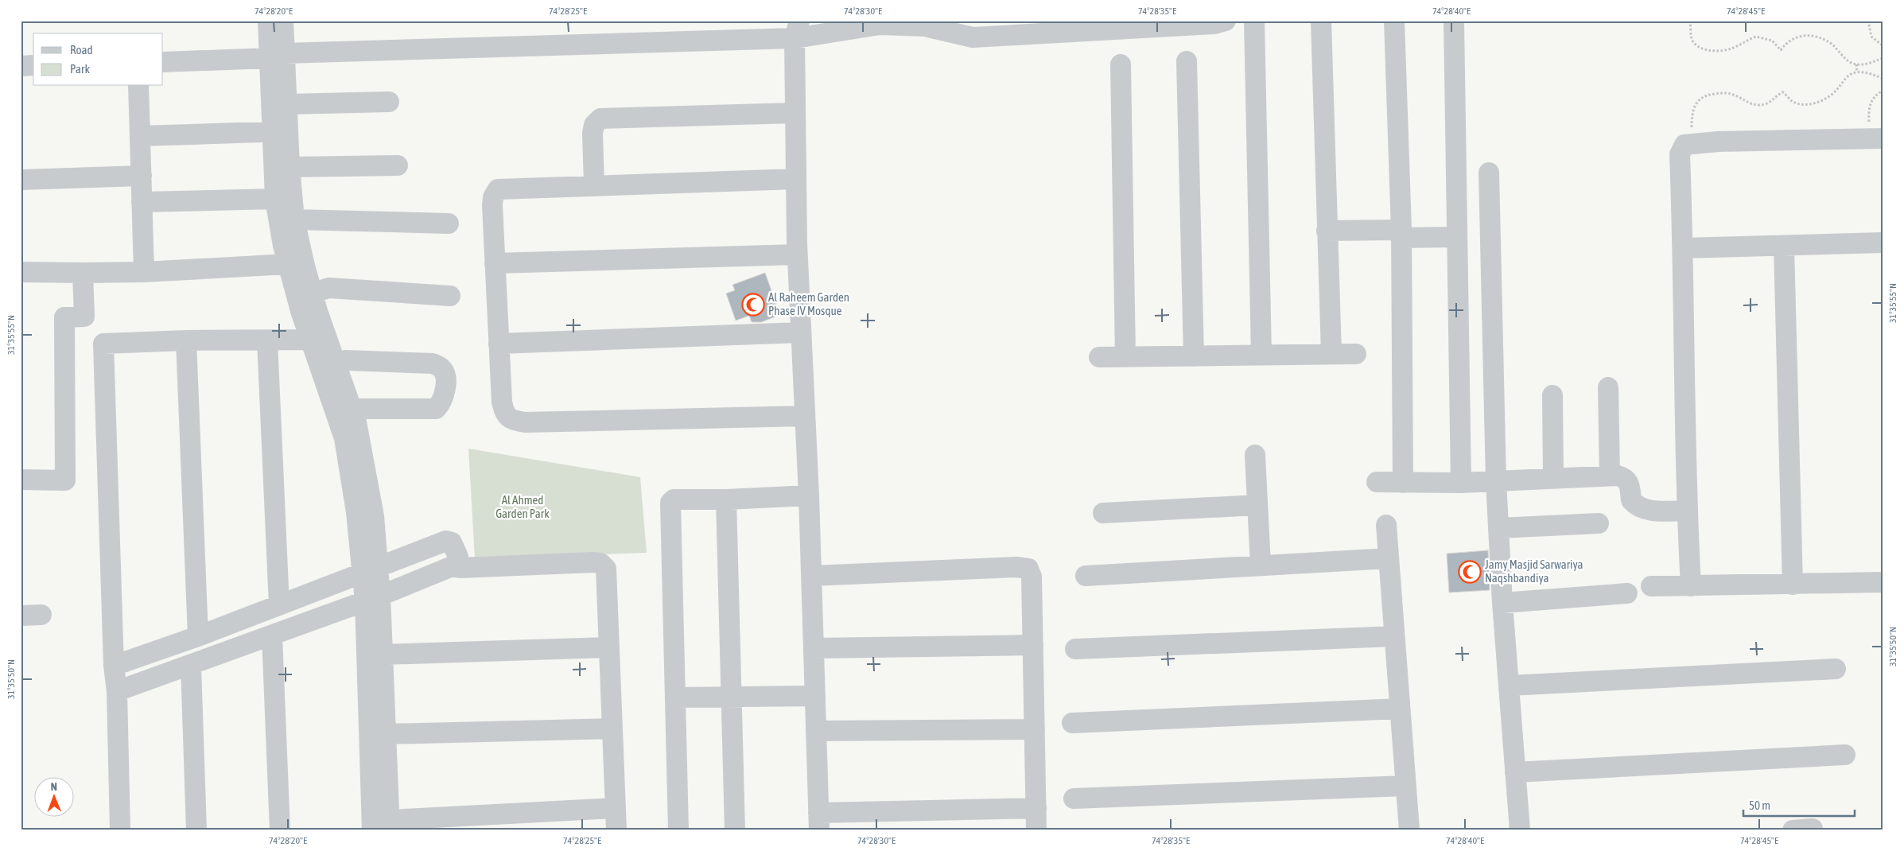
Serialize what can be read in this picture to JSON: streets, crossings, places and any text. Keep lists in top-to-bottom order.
{
  "parks": ["Al Ahmed Garden Park"],
  "places": {
    "mosque": ["Al Raheem Garden Phase IV Mosque", "Jamy Masjid Sarwariya Naqshbandiya"]
  },
  "legend": ["Road", "Park"],
  "scale_bar": "50 m",
  "north": "top",
  "coordinates": [
    "74°28'20\"E",
    "74°28'25\"E",
    "74°28'30\"E",
    "74°28'35\"E",
    "74°28'40\"E",
    "74°28'45\"E",
    "31°35'55\"N",
    "31°35'50\"N"
  ]
}
